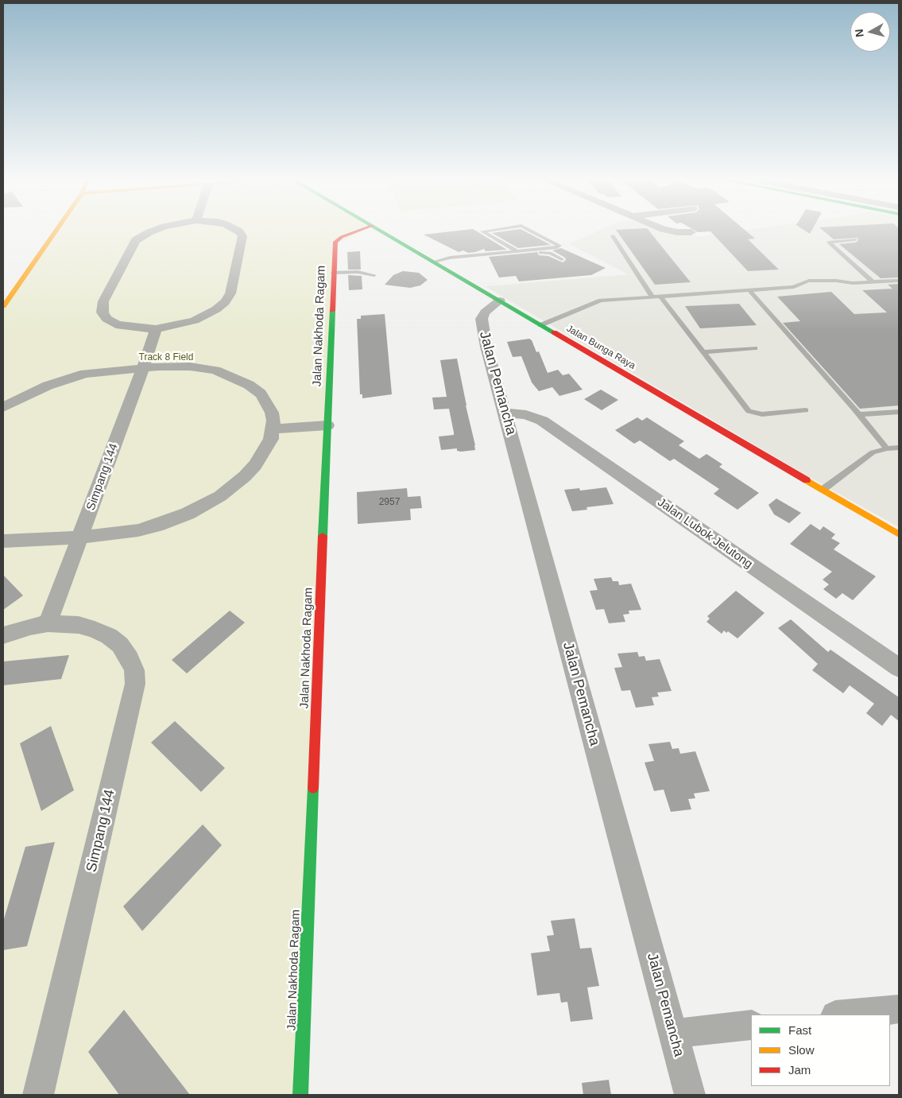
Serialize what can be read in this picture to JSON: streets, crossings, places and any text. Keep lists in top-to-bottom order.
{
  "streets": {
    "street": [
      "Jalan Nakhoda Ragam",
      "Jalan Bunga Raya",
      "Jalan Pemancha",
      "Simpang 144",
      "Jalan Lubok Jelutong"
    ]
  },
  "crossings": [
    ["Jalan Bunga Raya", "Jalan Pemancha"],
    ["Jalan Pemancha", "Jalan Lubok Jelutong"]
  ],
  "parks": ["Track 8 Field"],
  "house_numbers": ["2957"],
  "legend": ["Fast", "Slow", "Jam"],
  "north": "left"
}
